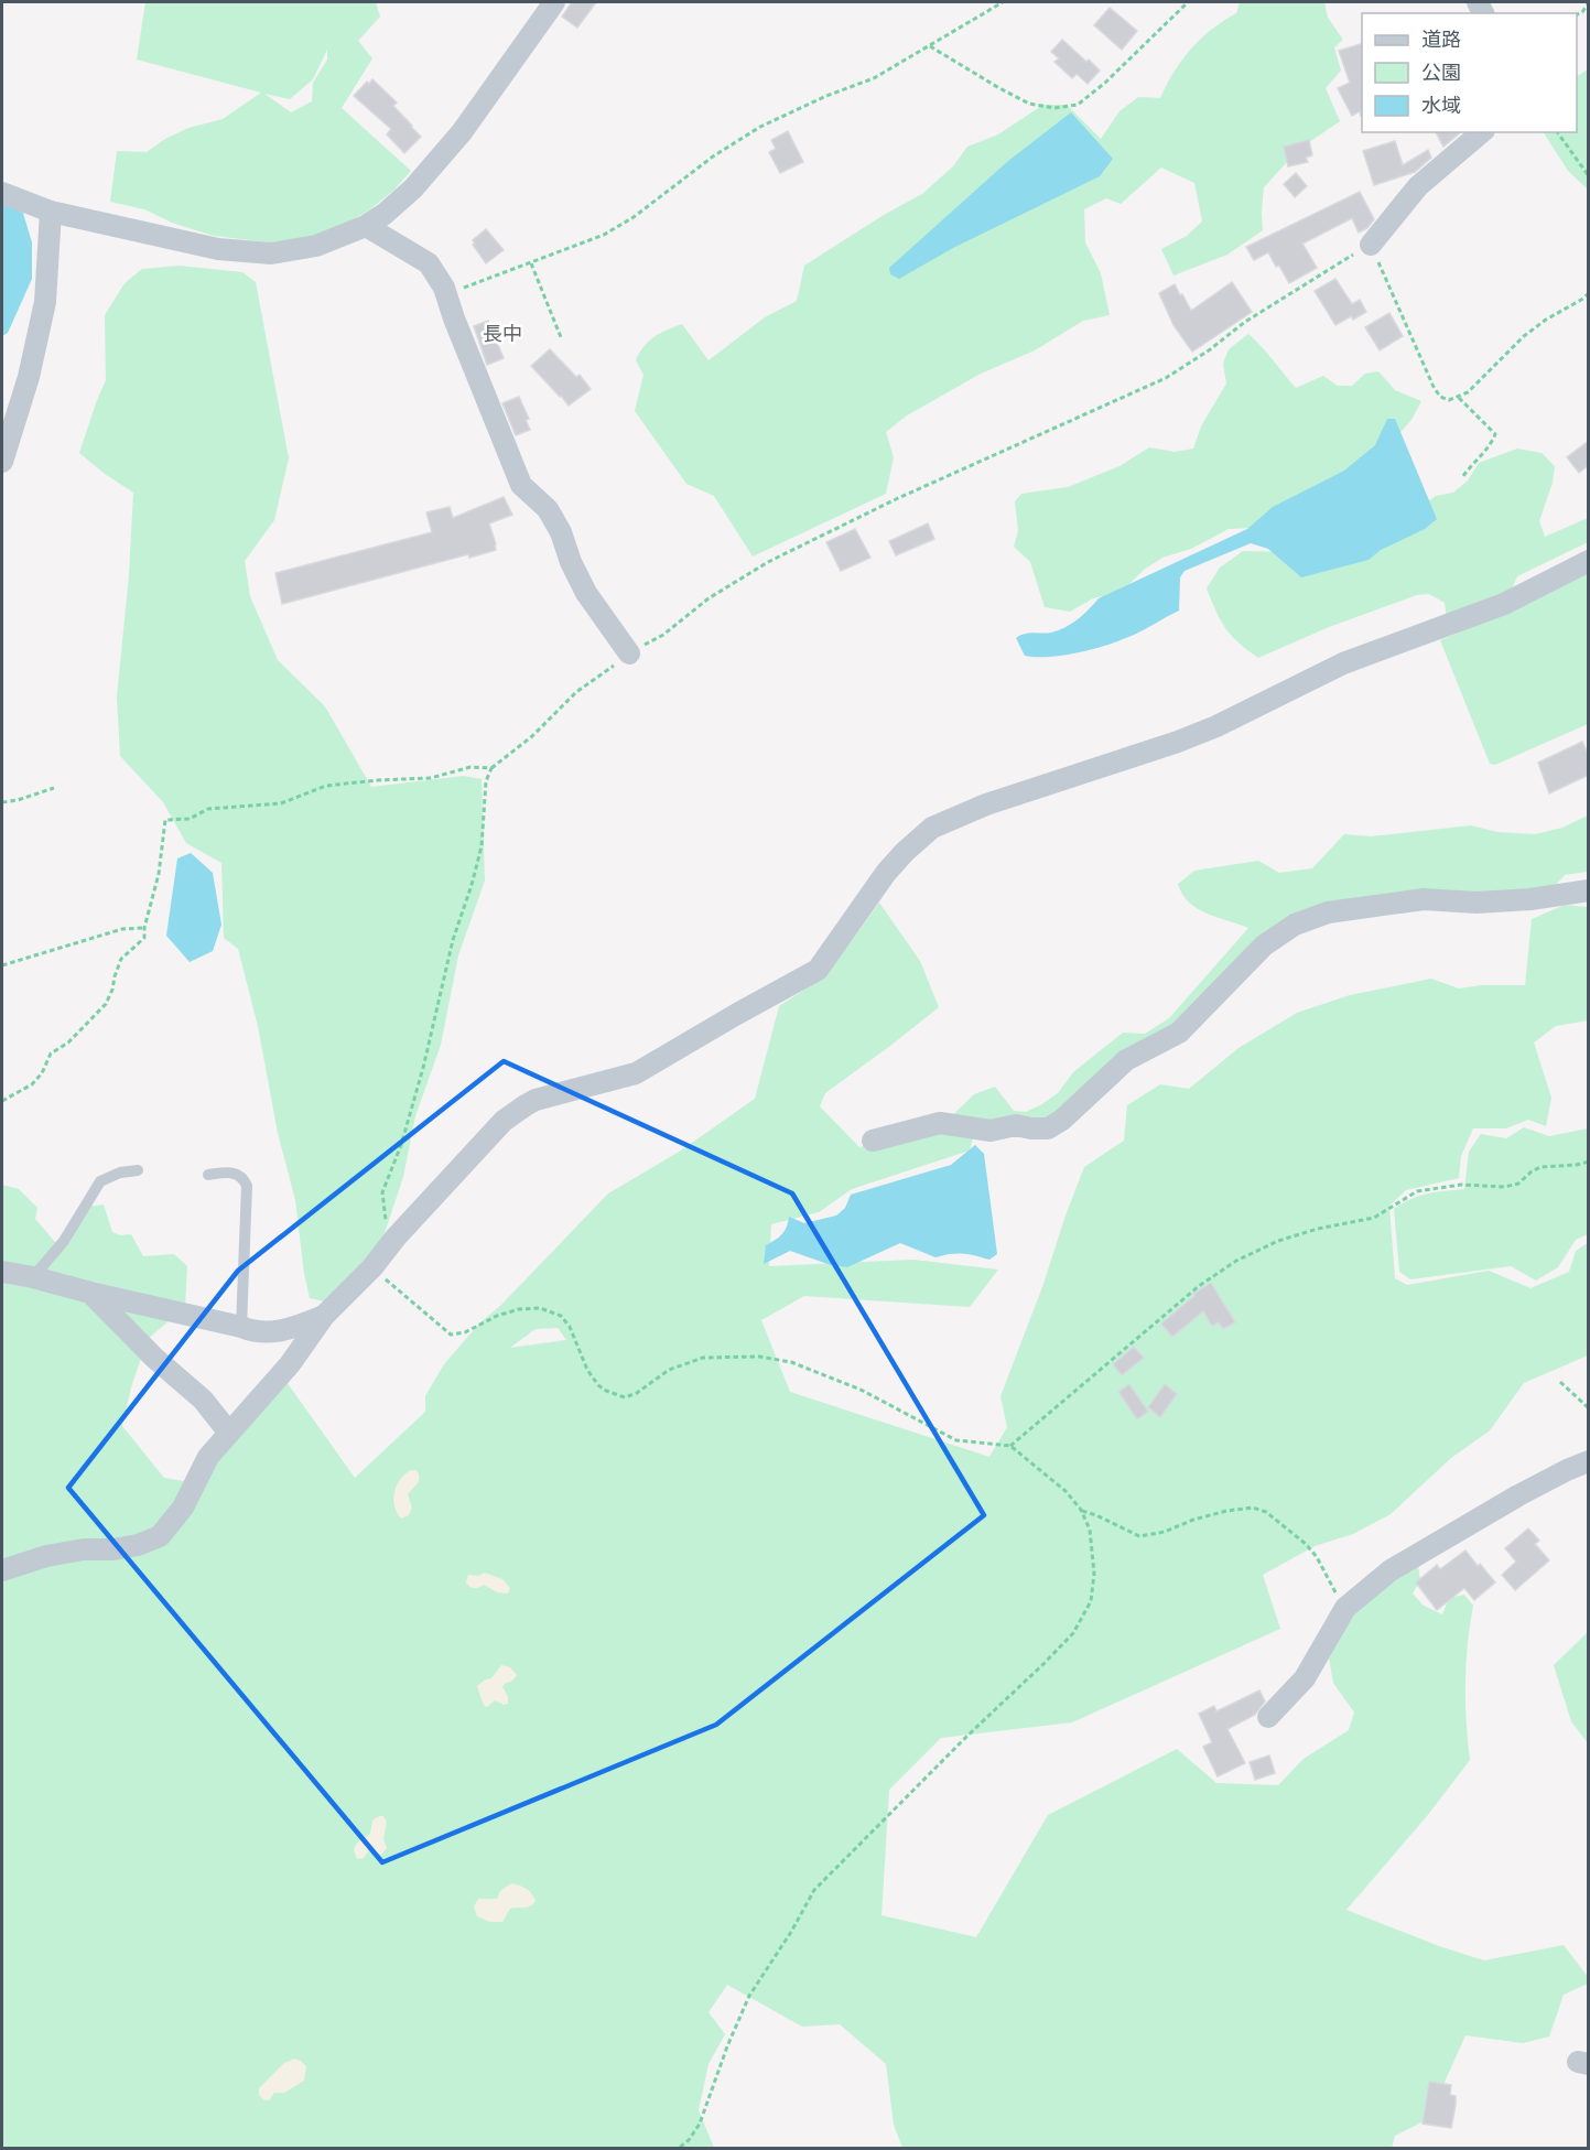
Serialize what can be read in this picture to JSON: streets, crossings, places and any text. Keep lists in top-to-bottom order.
{
  "districts": ["長中"],
  "legend": ["道路", "公園", "水域"]
}
